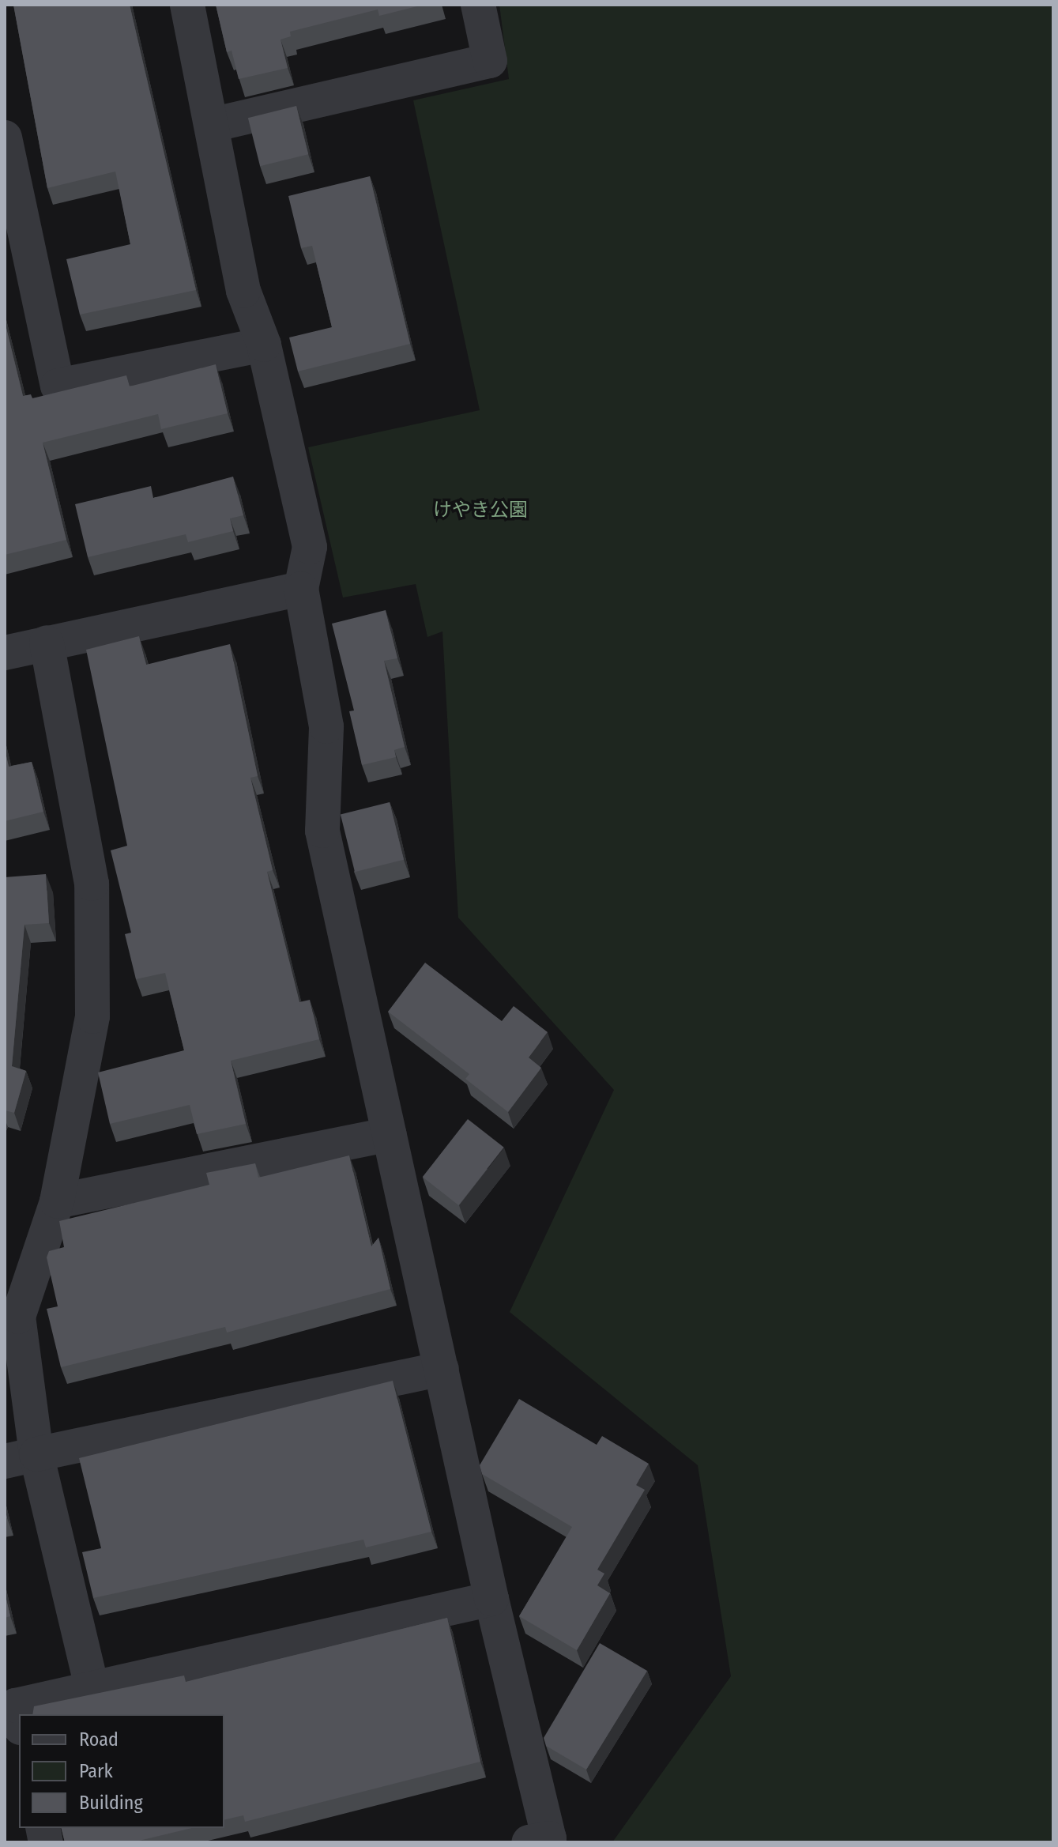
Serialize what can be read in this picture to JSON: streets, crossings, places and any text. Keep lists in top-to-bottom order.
{
  "parks": ["けやき公園"],
  "legend": ["Road", "Park", "Building"]
}
